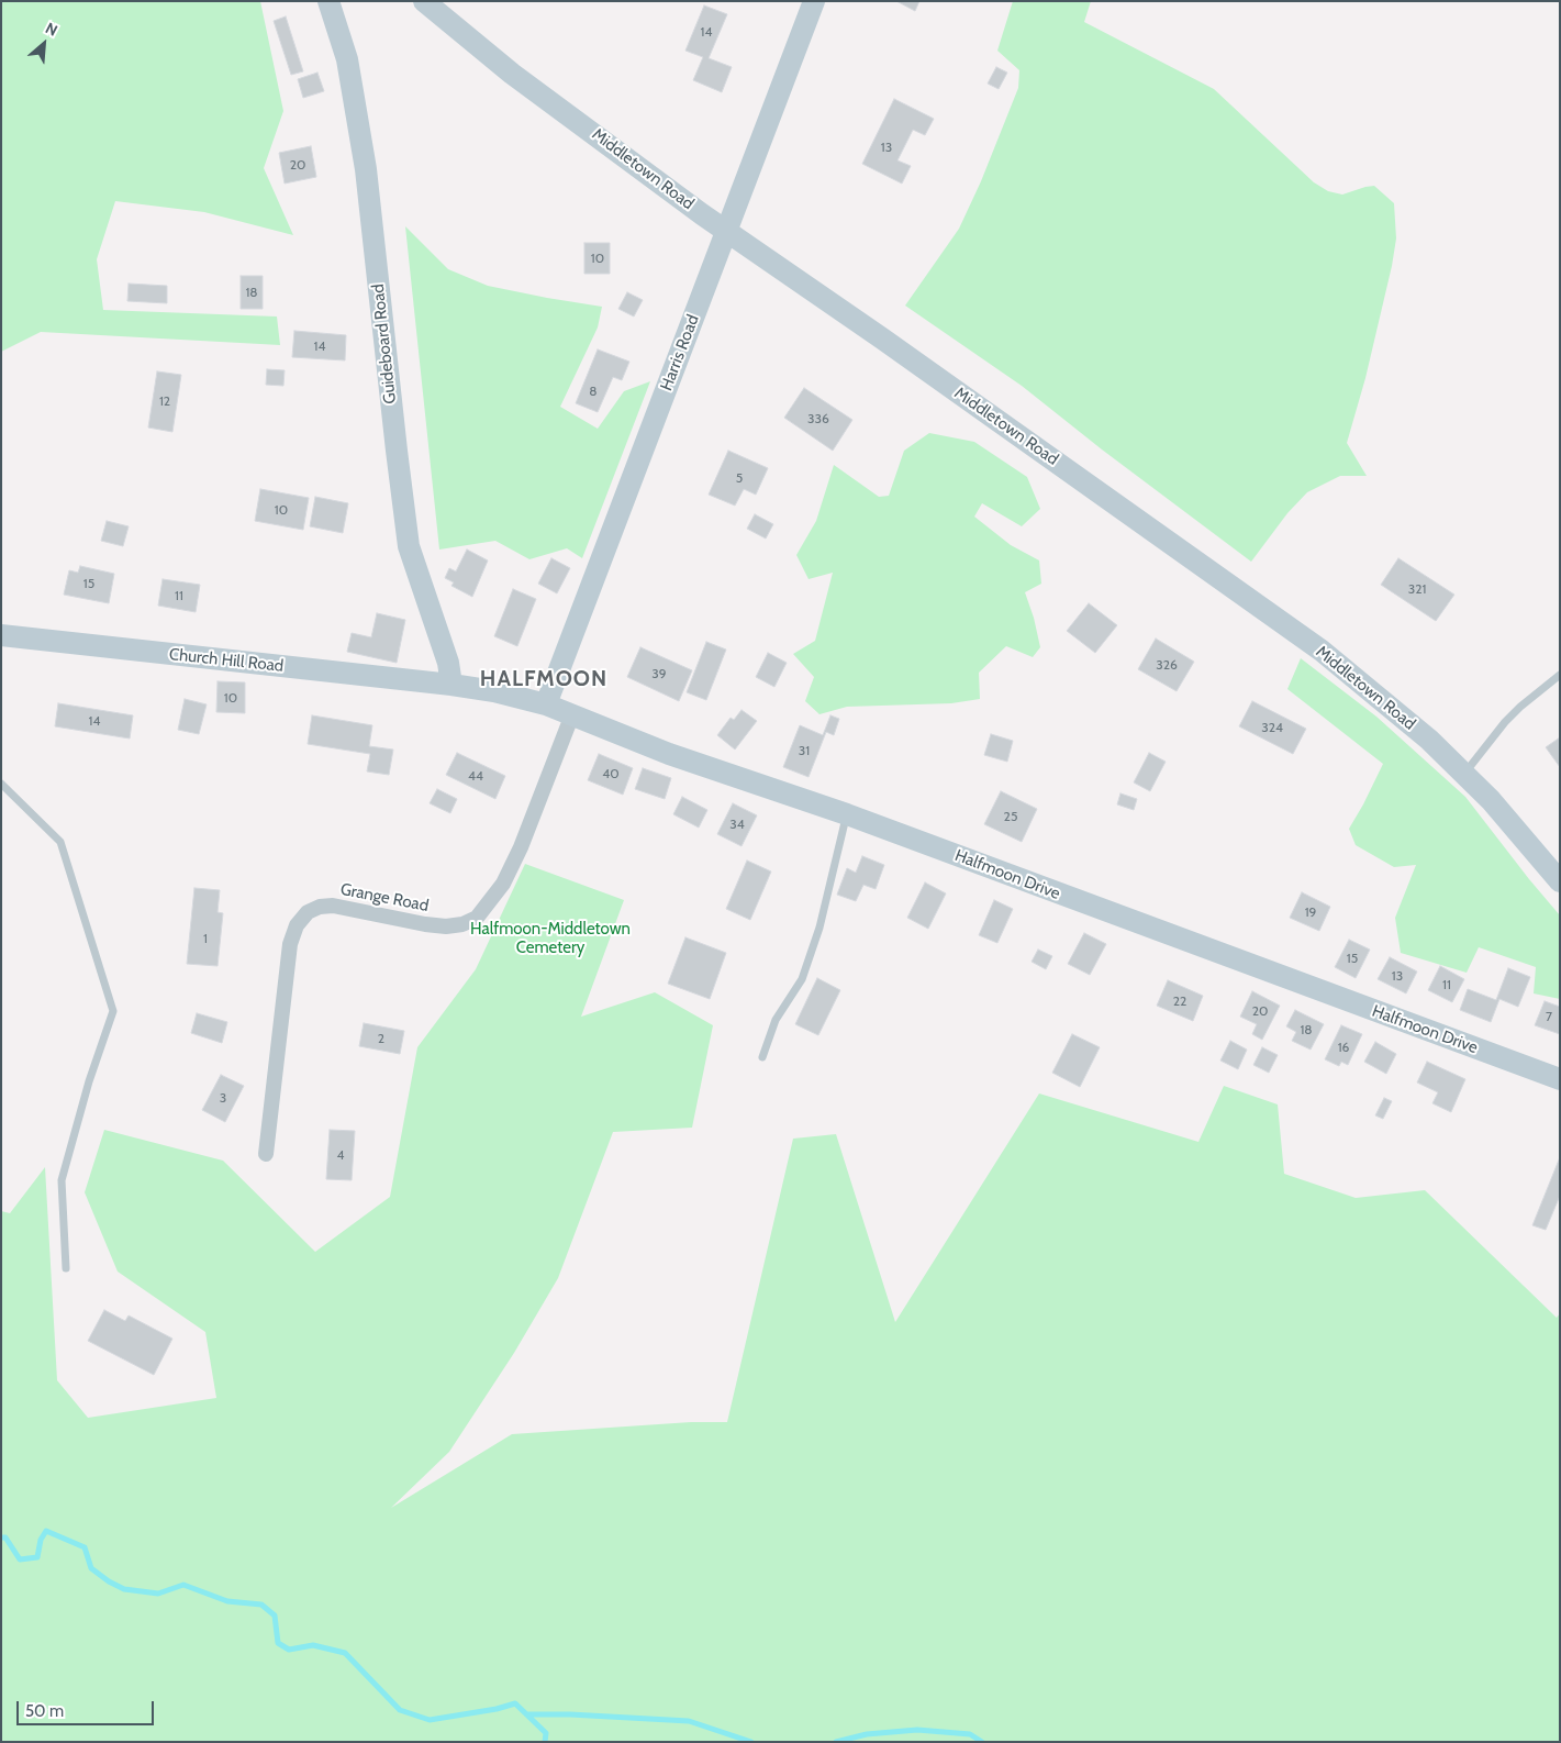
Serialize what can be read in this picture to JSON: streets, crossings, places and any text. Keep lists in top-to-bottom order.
{
  "streets": {
    "street": [
      "Middletown Road",
      "Guideboard Road",
      "Harris Road",
      "Church Hill Road",
      "Halfmoon Drive",
      "Grange Road"
    ]
  },
  "crossings": [
    ["Middletown Road", "Harris Road"],
    ["Guideboard Road", "Church Hill Road"],
    ["Guideboard Road", "Halfmoon Drive"],
    ["Harris Road", "Halfmoon Drive"],
    ["Church Hill Road", "Halfmoon Drive"],
    ["Halfmoon Drive", "Grange Road"]
  ],
  "districts": ["HALFMOON"],
  "parks": ["Halfmoon-Middletown Cemetery"],
  "house_numbers": [
    "14",
    "13",
    "20",
    "10",
    "18",
    "14",
    "8",
    "12",
    "336",
    "5",
    "10",
    "15",
    "321",
    "11",
    "326",
    "39",
    "10",
    "14",
    "324",
    "31",
    "40",
    "44",
    "25",
    "34",
    "19",
    "1",
    "15",
    "13",
    "11",
    "22",
    "20",
    "7",
    "18",
    "2",
    "16",
    "3",
    "4"
  ],
  "scale_bar": "50 m",
  "north": "top right"
}
